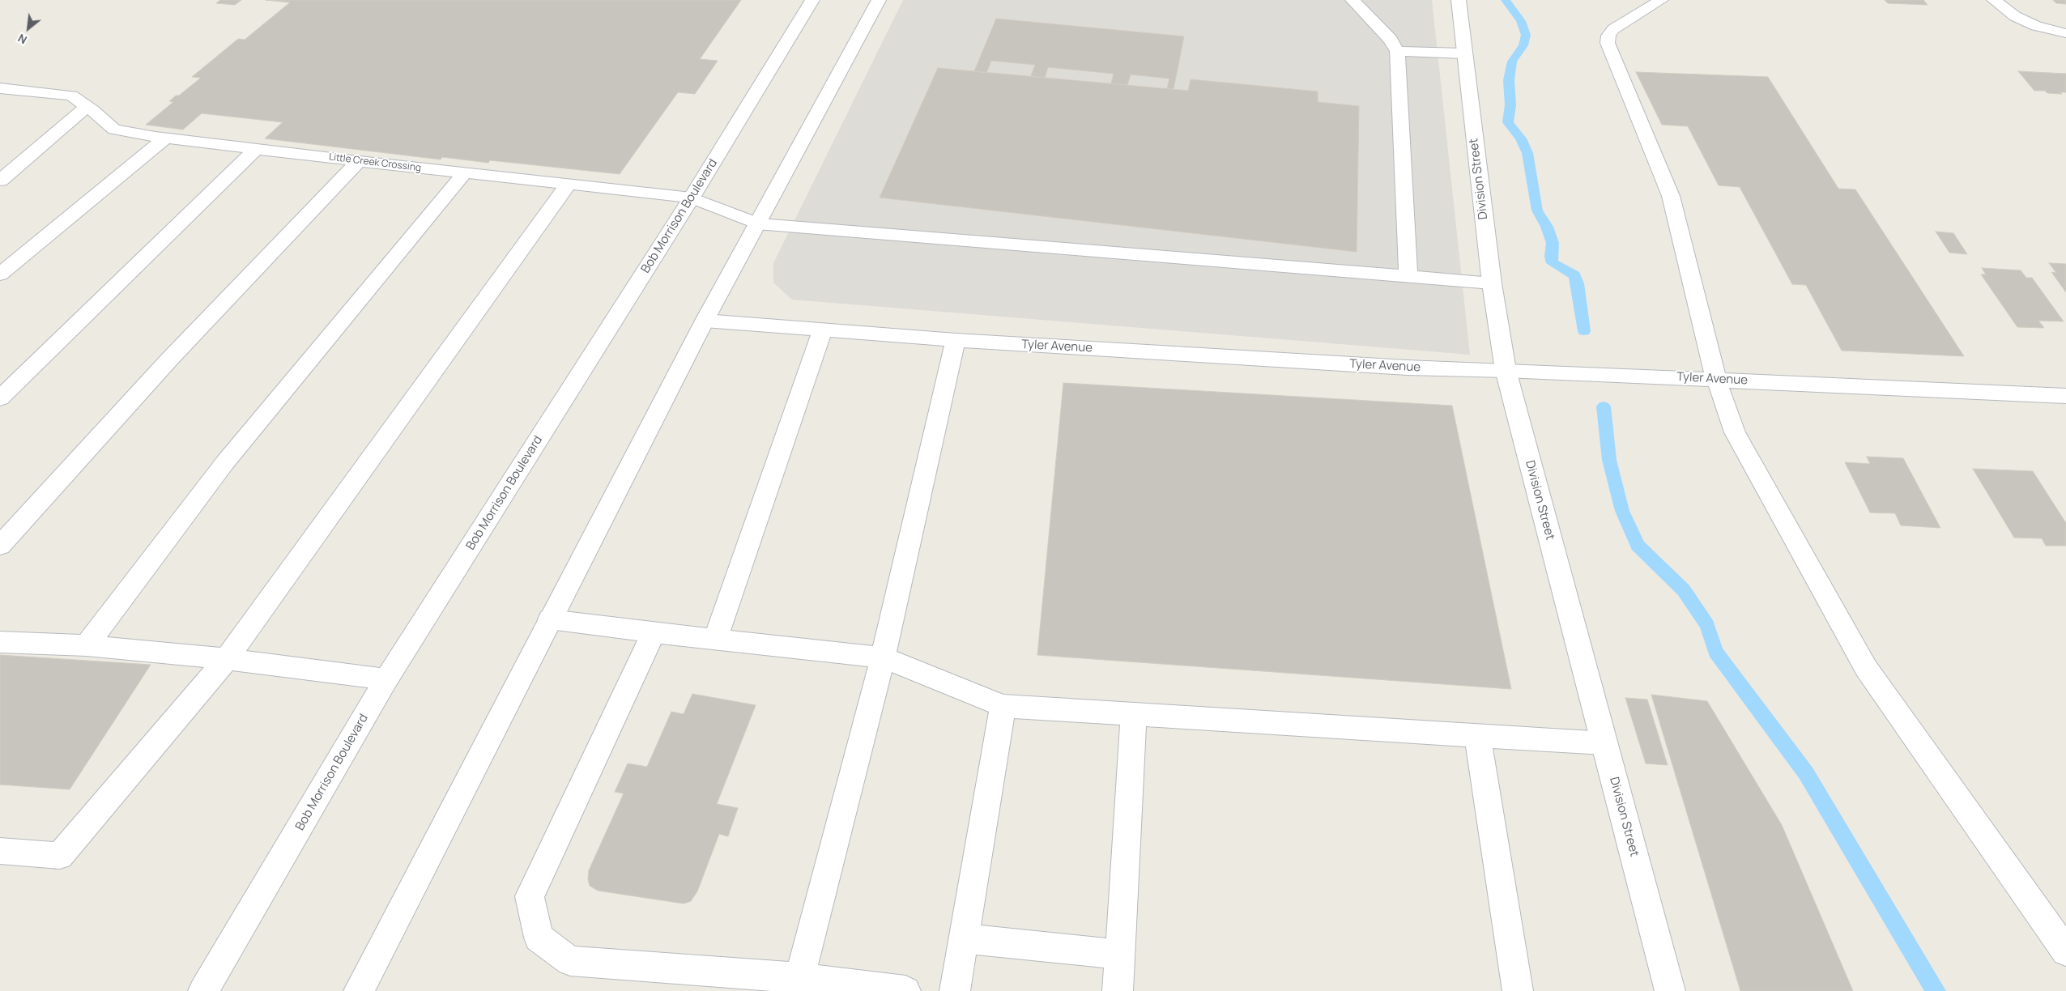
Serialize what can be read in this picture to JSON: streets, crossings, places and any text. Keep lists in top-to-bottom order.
{
  "streets": {
    "street": [
      "Little Creek Crossing",
      "Division Street",
      "Bob Morrison Boulevard",
      "Tyler Avenue"
    ]
  },
  "crossings": [
    ["Little Creek Crossing", "Division Street"],
    ["Little Creek Crossing", "Bob Morrison Boulevard"],
    ["Division Street", "Tyler Avenue"]
  ],
  "north": "bottom left"
}
